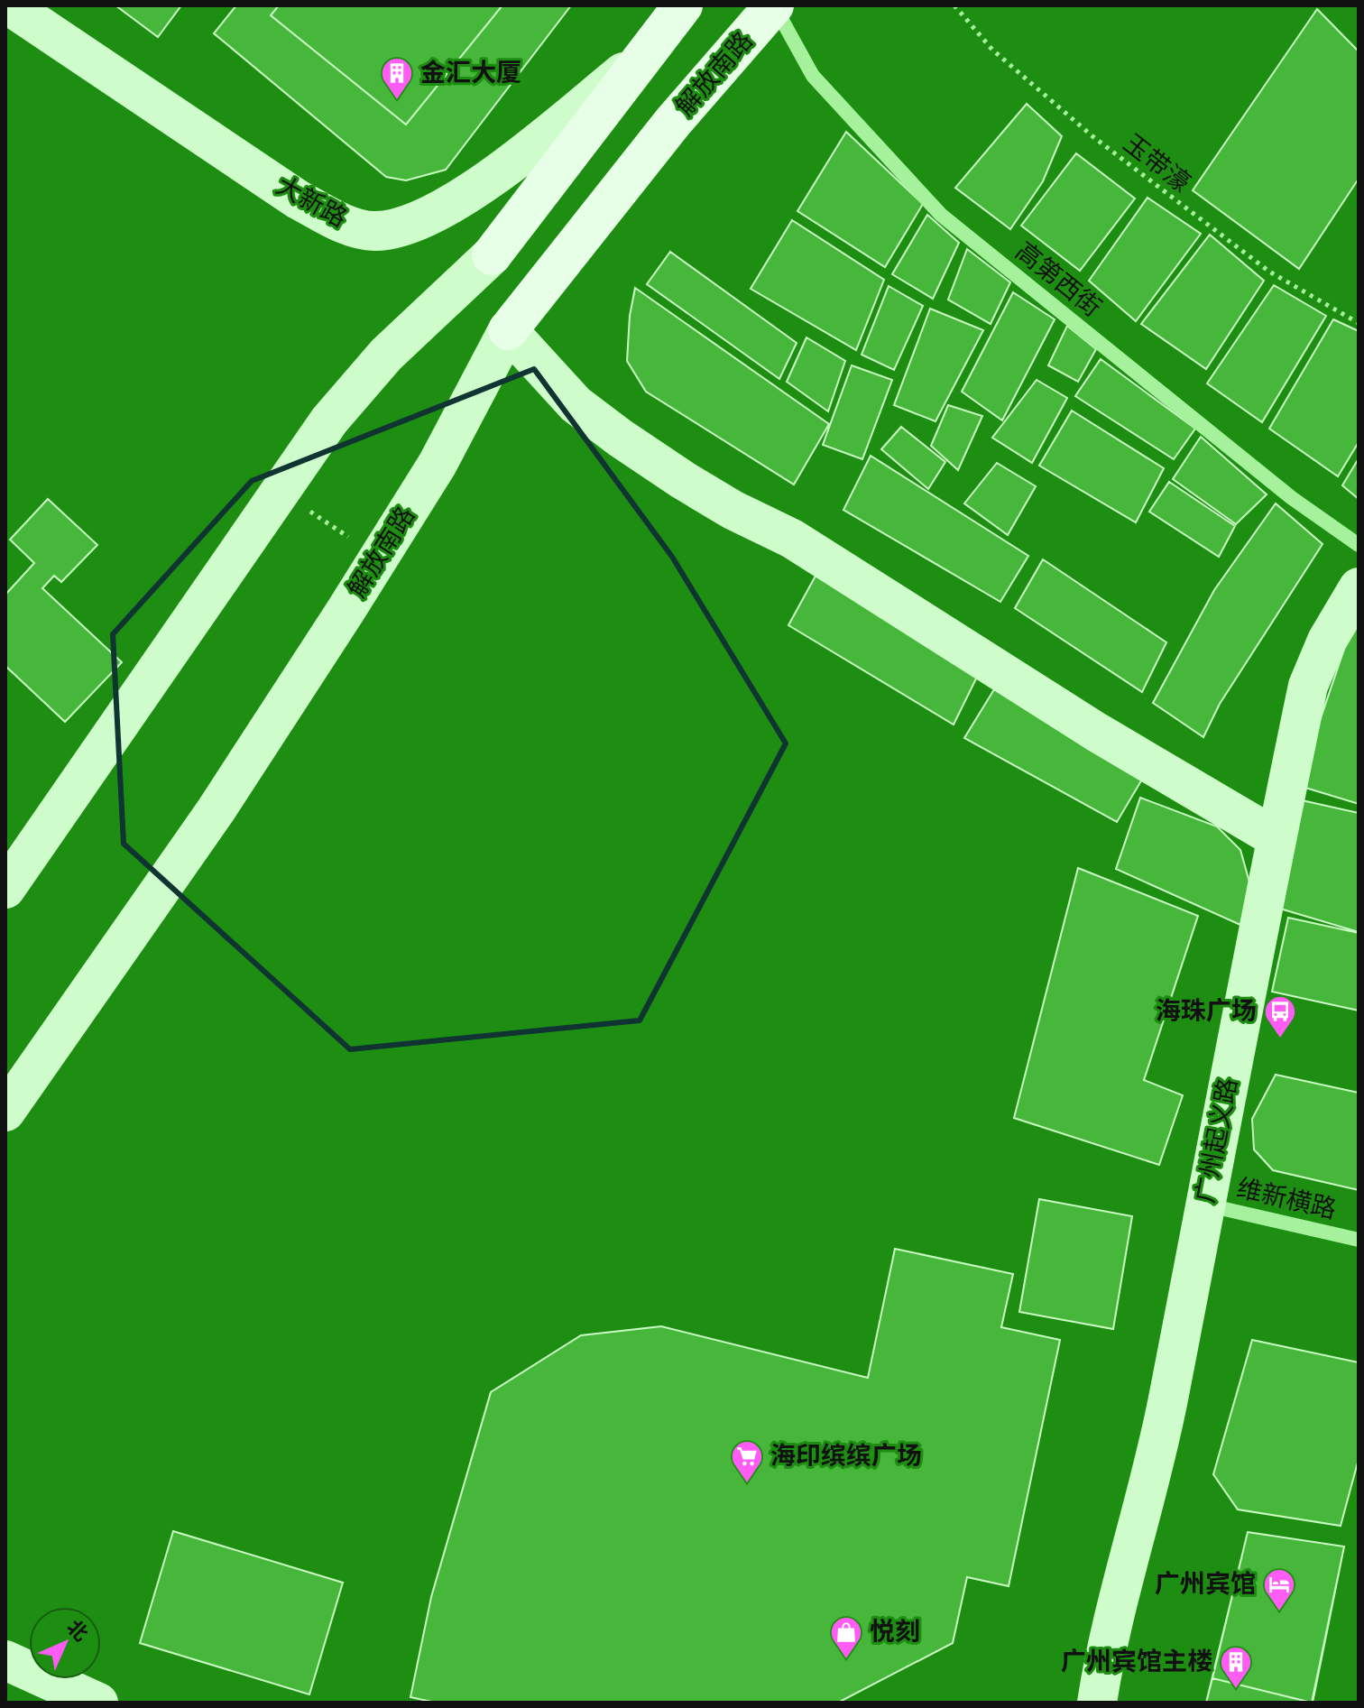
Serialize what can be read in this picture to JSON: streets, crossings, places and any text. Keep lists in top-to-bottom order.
{
  "streets": {
    "main road": ["解放南路", "大新路", "广州起义路"],
    "lane": ["高第西街", "维新横路"],
    "path": ["玉带濠"]
  },
  "crossings": [
    ["解放南路", "高第西街"],
    ["广州起义路", "维新横路"]
  ],
  "places": {
    "building": ["金汇大厦", "广州宾馆主楼"],
    "bus stop": ["海珠广场"],
    "supermarket": ["海印缤缤广场"],
    "hotel": ["广州宾馆"],
    "shop": ["悦刻"]
  },
  "north": "top right"
}
